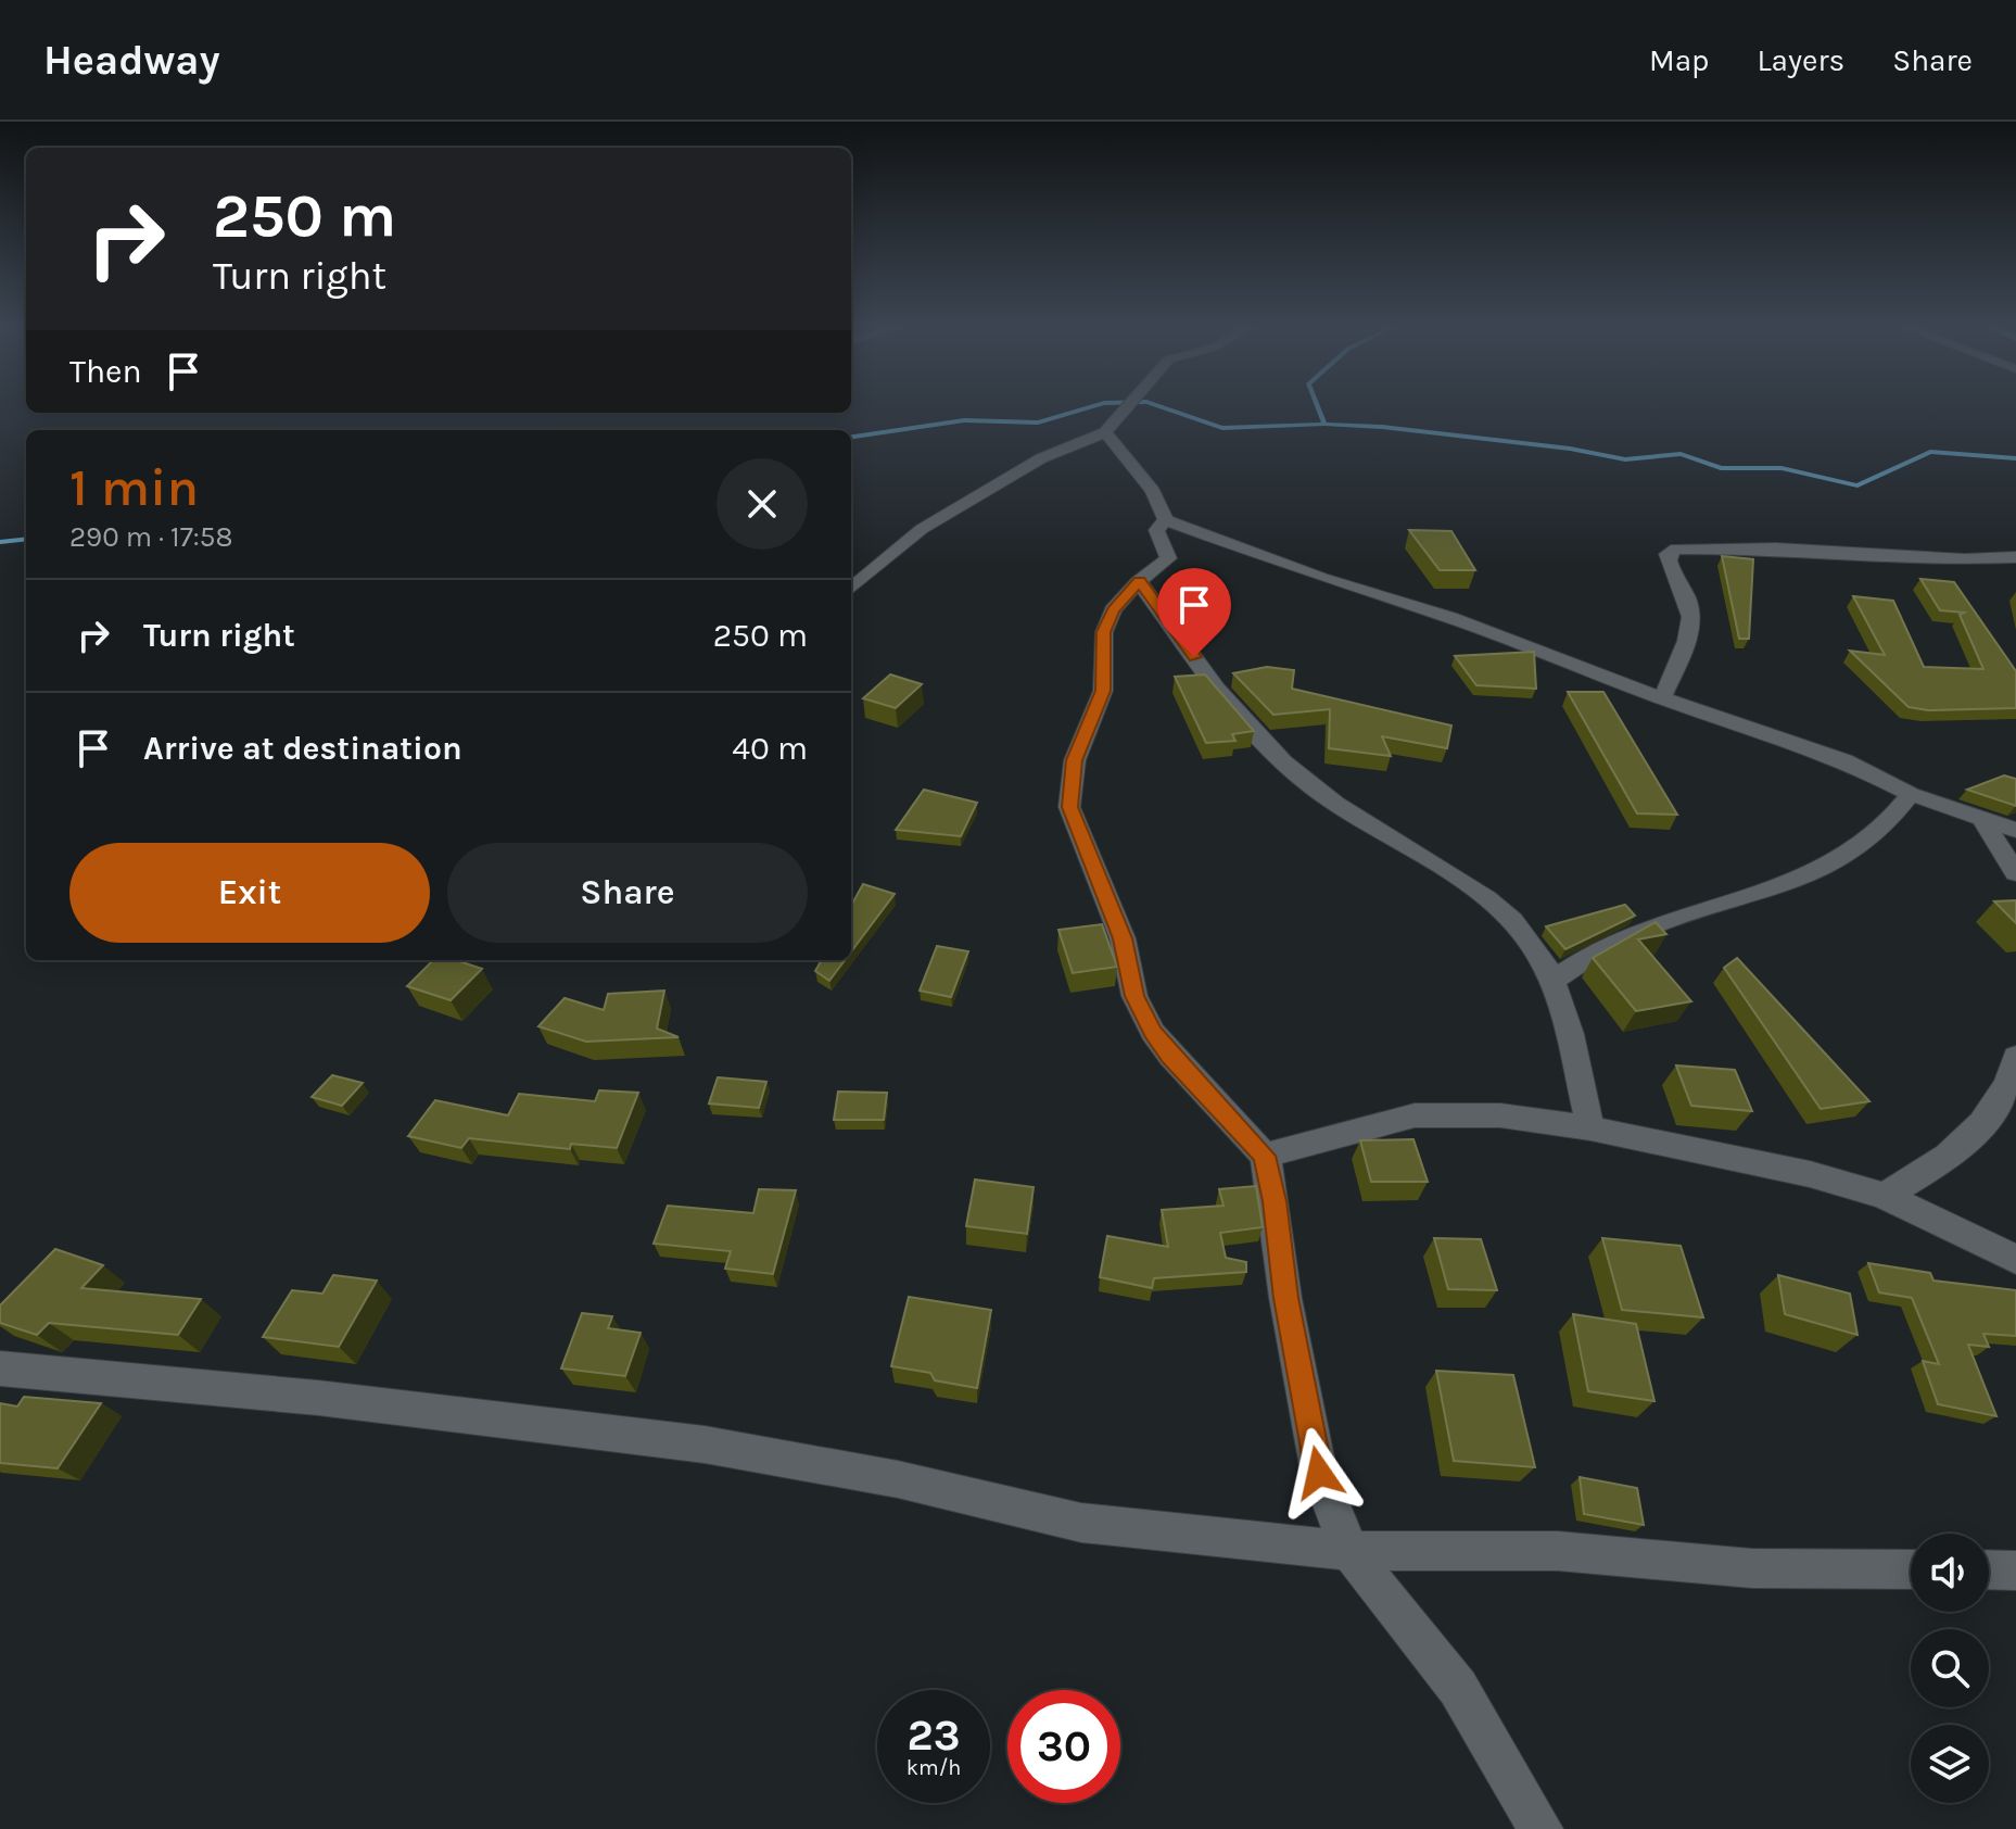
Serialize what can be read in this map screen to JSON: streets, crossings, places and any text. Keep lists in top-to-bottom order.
{
  "page": {
    "header": "Headway",
    "nav": ["Map", "Layers", "Share"],
    "turn": ["250 m", "Turn right"],
    "then": "Then",
    "heading": ["1 min", "290 m · 17:58"],
    "list": [
      {
        "name": "Turn right",
        "value": "250 m"
      },
      {
        "name": "Arrive at destination",
        "value": "40 m"
      }
    ],
    "buttons": ["Exit", "Share"],
    "speed": "23 km/h",
    "limit": "30"
  }
}
